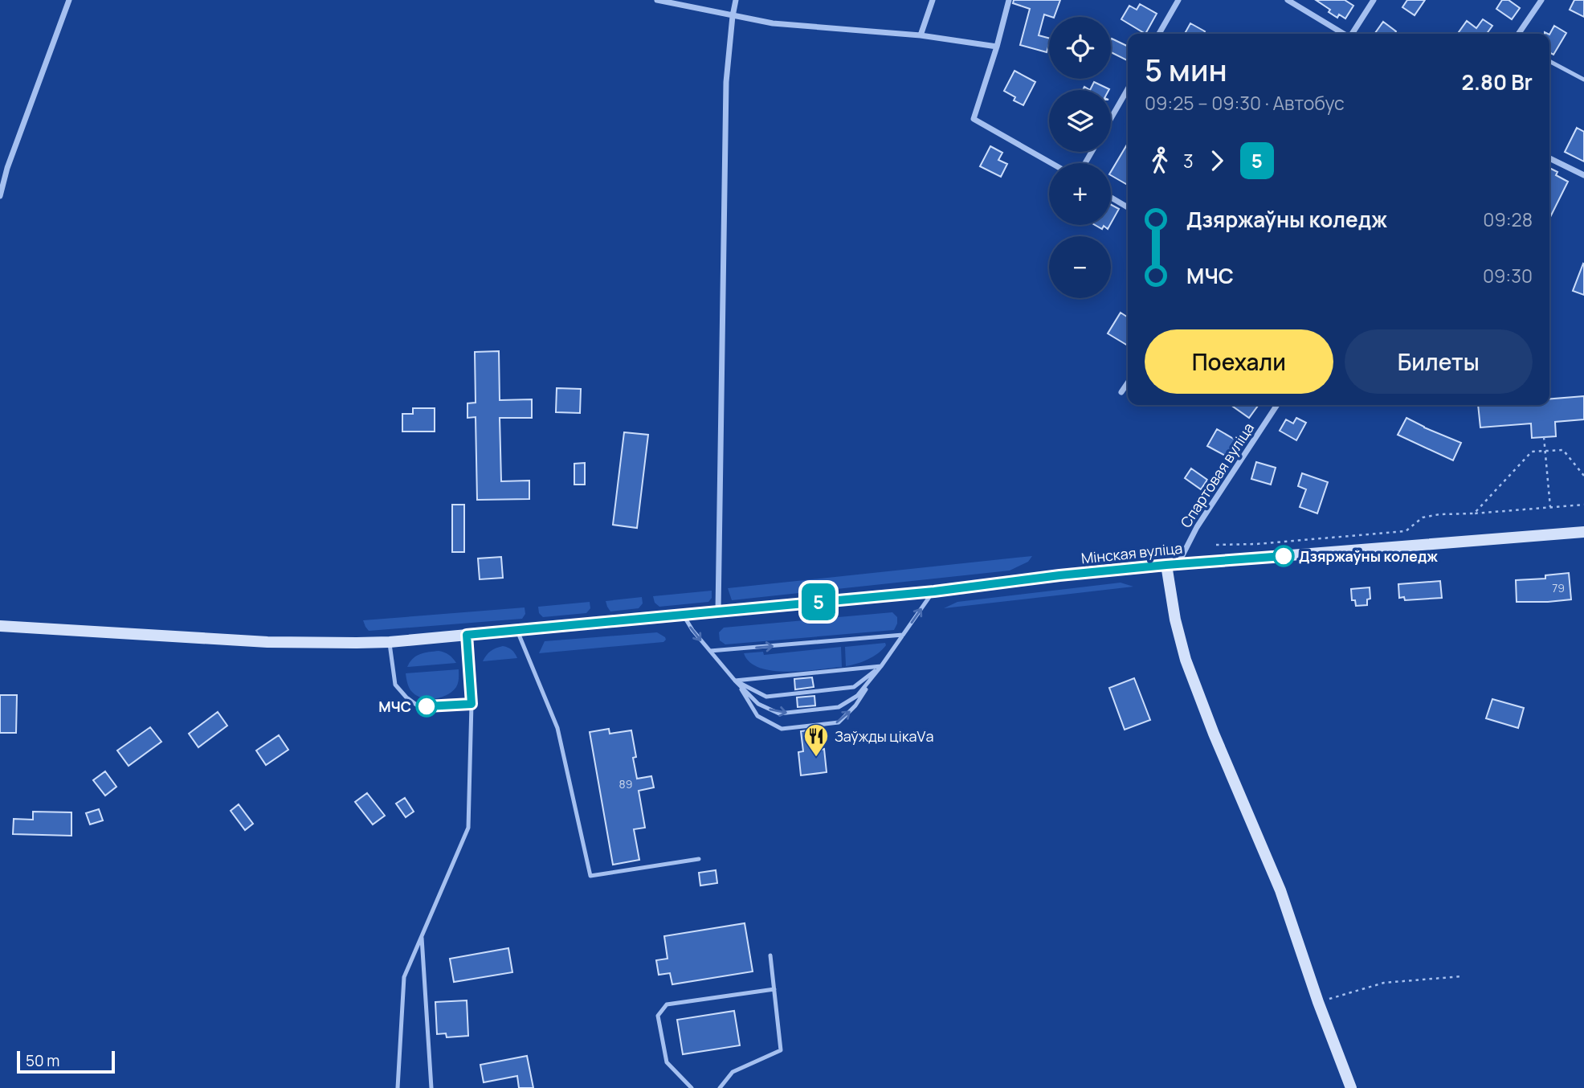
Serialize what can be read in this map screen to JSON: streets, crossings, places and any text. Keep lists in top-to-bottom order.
{
  "streets": {
    "street": ["Спартовая вуліца", "Мінская вуліца"]
  },
  "crossings": [
    ["Спартовая вуліца", "Мінская вуліца"]
  ],
  "places": {
    "other": ["Дзяржаўны коледж", "МЧС"],
    "restaurant": ["Заўжды цікаVа"]
  },
  "lines": ["bus line 5"],
  "house_numbers": ["79", "89"],
  "scale_bar": "50 m",
  "page": {
    "on_map": "5",
    "map_buttons": ["+", "−"],
    "heading": ["5 мин", "09:25 – 09:30 · Автобус", "2.80 Br"],
    "legs": ["3", "5"],
    "list": [
      {
        "name": "Дзяржаўны коледж",
        "value": "09:28"
      },
      {
        "name": "МЧС",
        "value": "09:30"
      }
    ],
    "buttons": ["Поехали", "Билеты"],
    "scale": "50 m"
  }
}
